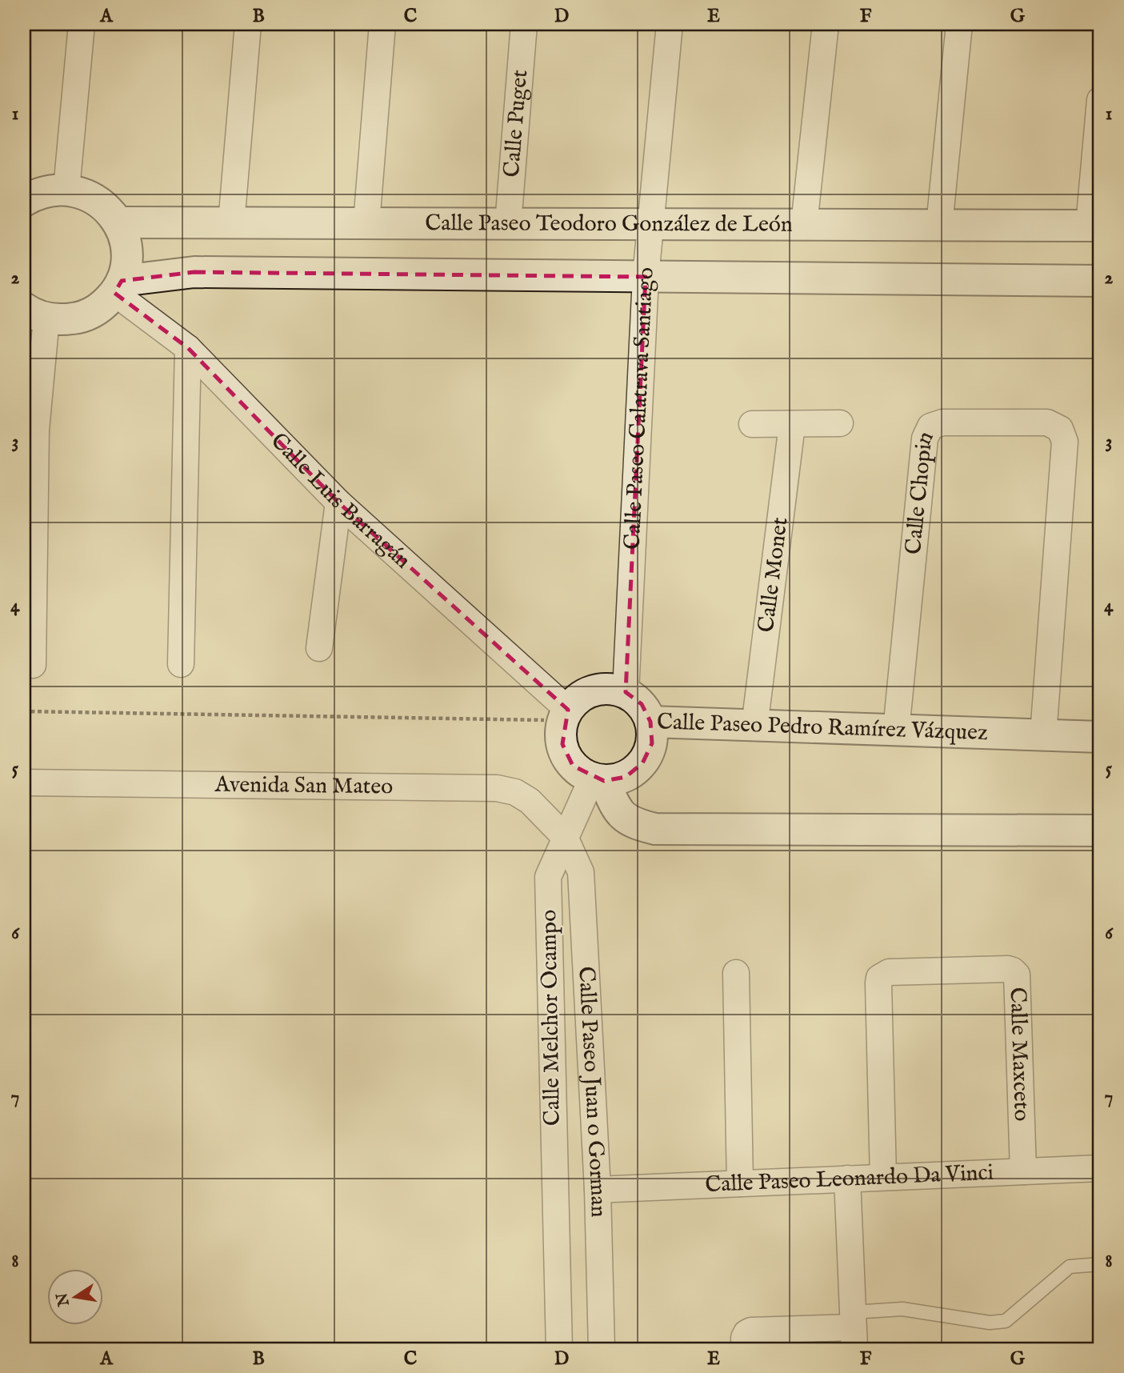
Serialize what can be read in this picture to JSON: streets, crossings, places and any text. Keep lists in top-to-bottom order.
{
  "streets": {
    "main road": ["Calle Paseo Teodoro González de León", "Calle Paseo Pedro Ramírez Vázquez"],
    "street": [
      "Calle Puget",
      "Calle Paseo Calatrava Santiago",
      "Calle Chopin",
      "Calle Luis Barragán",
      "Calle Monet",
      "Avenida San Mateo",
      "Calle Melchor Ocampo",
      "Calle Maxceto",
      "Calle Paseo Juan o Gorman",
      "Calle Paseo Leonardo Da Vinci"
    ]
  },
  "crossings": [
    ["Calle Puget", "Calle Paseo Teodoro González de León"],
    ["Calle Paseo Teodoro González de León", "Calle Paseo Calatrava Santiago"],
    ["Calle Paseo Calatrava Santiago", "Calle Luis Barragán"],
    ["Calle Paseo Calatrava Santiago", "Calle Paseo Pedro Ramírez Vázquez"],
    ["Calle Paseo Calatrava Santiago", "Calle Melchor Ocampo"],
    ["Calle Chopin", "Calle Paseo Pedro Ramírez Vázquez"],
    ["Calle Luis Barragán", "Calle Paseo Pedro Ramírez Vázquez"],
    ["Calle Luis Barragán", "Calle Melchor Ocampo"],
    ["Calle Monet", "Calle Paseo Pedro Ramírez Vázquez"],
    ["Calle Paseo Pedro Ramírez Vázquez", "Calle Melchor Ocampo"],
    ["Avenida San Mateo", "Calle Melchor Ocampo"],
    ["Avenida San Mateo", "Calle Paseo Juan o Gorman"],
    ["Calle Melchor Ocampo", "Calle Paseo Juan o Gorman"],
    ["Calle Maxceto", "Calle Paseo Leonardo Da Vinci"],
    ["Calle Paseo Juan o Gorman", "Calle Paseo Leonardo Da Vinci"]
  ],
  "north": "left",
  "grid": {
    "columns": [
      "A",
      "B",
      "C",
      "D",
      "E",
      "F",
      "G"
    ],
    "rows": [
      "1",
      "2",
      "3",
      "4",
      "5",
      "6",
      "7",
      "8"
    ]
  }
}
